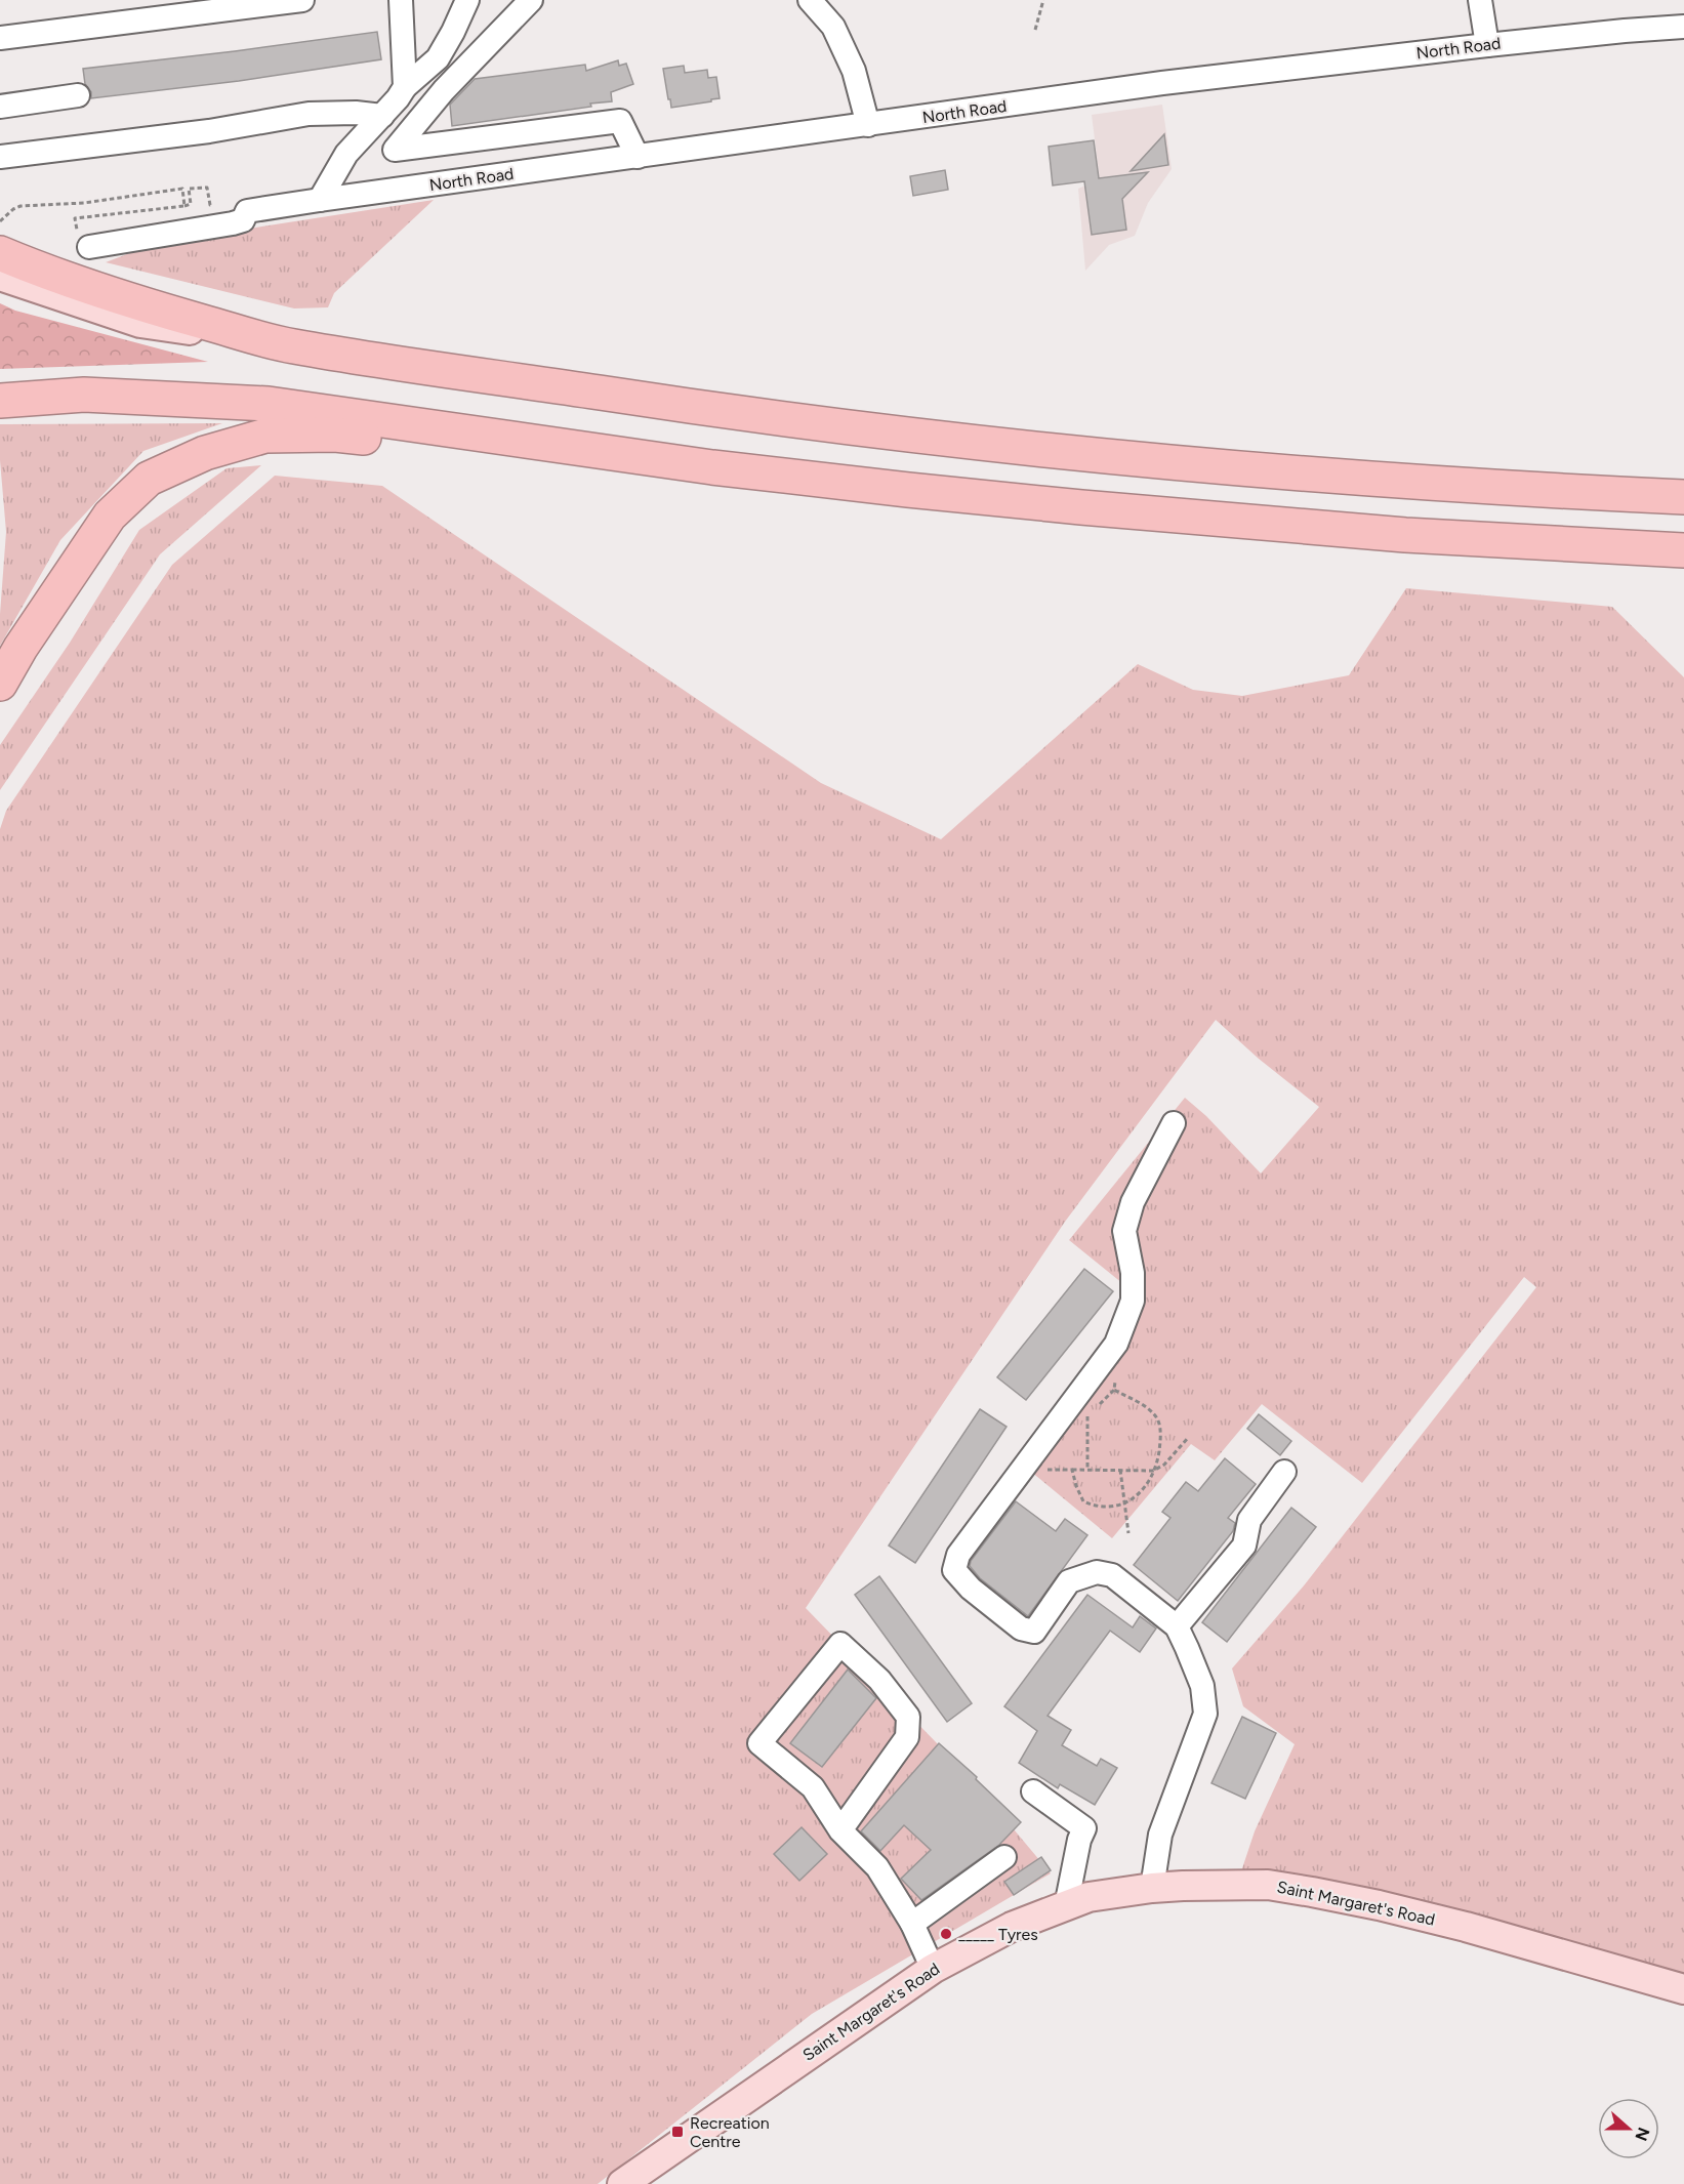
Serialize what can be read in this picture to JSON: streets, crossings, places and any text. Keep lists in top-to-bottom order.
{
  "streets": {
    "main road": ["Saint Margaret's Road"],
    "street": ["North Road"]
  },
  "places": {
    "other": ["_____ Tyres"],
    "transit": ["Recreation Centre"]
  },
  "north": "right"
}
